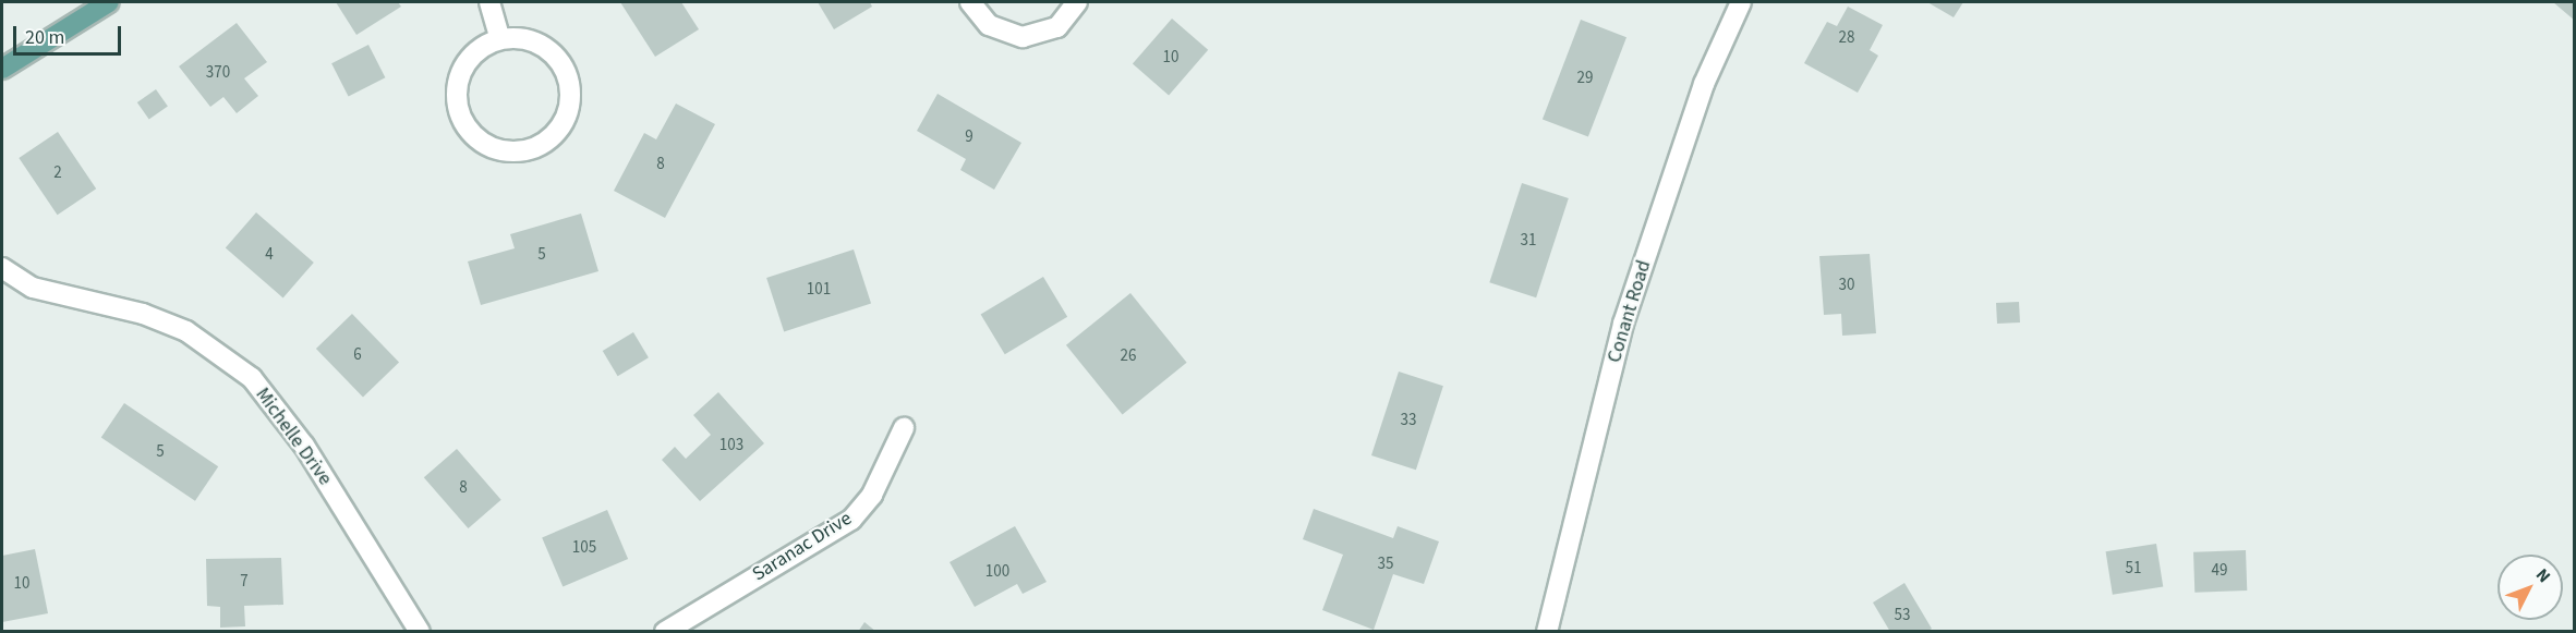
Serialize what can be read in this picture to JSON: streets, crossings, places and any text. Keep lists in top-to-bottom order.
{
  "streets": {
    "street": ["Conant Road", "Michelle Drive", "Saranac Drive"]
  },
  "house_numbers": [
    "28",
    "10",
    "370",
    "29",
    "9",
    "8",
    "2",
    "31",
    "4",
    "5",
    "30",
    "101",
    "6",
    "26",
    "33",
    "103",
    "5",
    "8",
    "105",
    "35",
    "51",
    "49",
    "100",
    "7",
    "10",
    "53"
  ],
  "scale_bar": "20 m",
  "north": "top right"
}
